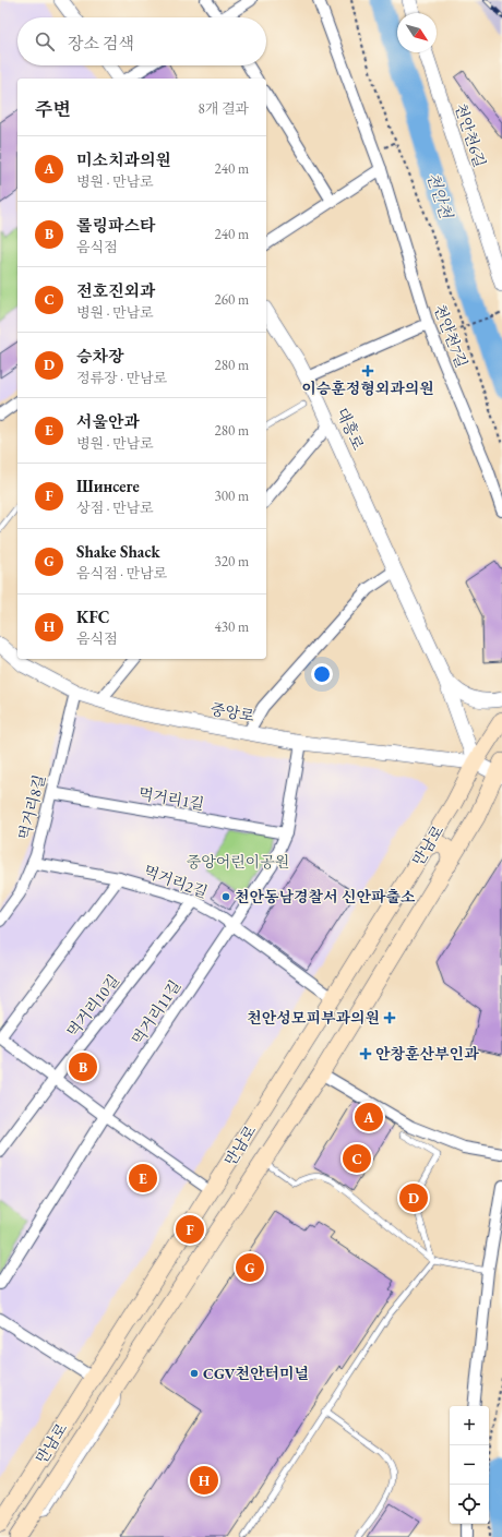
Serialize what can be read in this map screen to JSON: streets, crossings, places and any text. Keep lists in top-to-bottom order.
{
  "streets": {
    "main road": ["만남로"],
    "street": [
      "천안천6길",
      "천안천7길",
      "대흥로",
      "중앙로",
      "먹거리1길",
      "먹거리8길",
      "먹거리2길",
      "먹거리10길",
      "먹거리11길"
    ]
  },
  "crossings": [
    ["대흥로", "중앙로"],
    ["대흥로", "만남로"],
    ["중앙로", "먹거리8길"],
    ["중앙로", "만남로"],
    ["중앙로", "먹거리11길"],
    ["먹거리1길", "먹거리8길"],
    ["먹거리1길", "먹거리11길"],
    ["먹거리8길", "먹거리2길"],
    ["만남로", "먹거리2길"],
    ["먹거리2길", "먹거리10길"],
    ["먹거리2길", "먹거리11길"]
  ],
  "water": ["천안천"],
  "parks": ["중앙어린이공원"],
  "places": {
    "health": ["이승훈정형외과의원", "천안성모피부과의원", "안창훈산부인과"],
    "other": ["천안동남경찰서 신안파출소", "CGV천안터미널"]
  },
  "north": "bottom right",
  "page": {
    "search": "장소 검색",
    "heading": ["주변", "8개 결과"],
    "list": [
      {
        "mark": "A",
        "name": "미소치과의원",
        "note": "병원 · 만남로",
        "value": "240 m"
      },
      {
        "mark": "B",
        "name": "롤링파스타",
        "note": "음식점",
        "value": "240 m"
      },
      {
        "mark": "C",
        "name": "전호진외과",
        "note": "병원 · 만남로",
        "value": "260 m"
      },
      {
        "mark": "D",
        "name": "승차장",
        "note": "정류장 · 만남로",
        "value": "280 m"
      },
      {
        "mark": "E",
        "name": "서울안과",
        "note": "병원 · 만남로",
        "value": "280 m"
      },
      {
        "mark": "F",
        "name": "Шинсеге",
        "note": "상점 · 만남로",
        "value": "300 m"
      },
      {
        "mark": "G",
        "name": "Shake Shack",
        "note": "음식점 · 만남로",
        "value": "320 m"
      },
      {
        "mark": "H",
        "name": "KFC",
        "note": "음식점",
        "value": "430 m"
      }
    ],
    "pins": [
      "B",
      "A",
      "C",
      "E",
      "D",
      "F",
      "G",
      "H"
    ],
    "map_buttons": ["+", "−"]
  }
}
